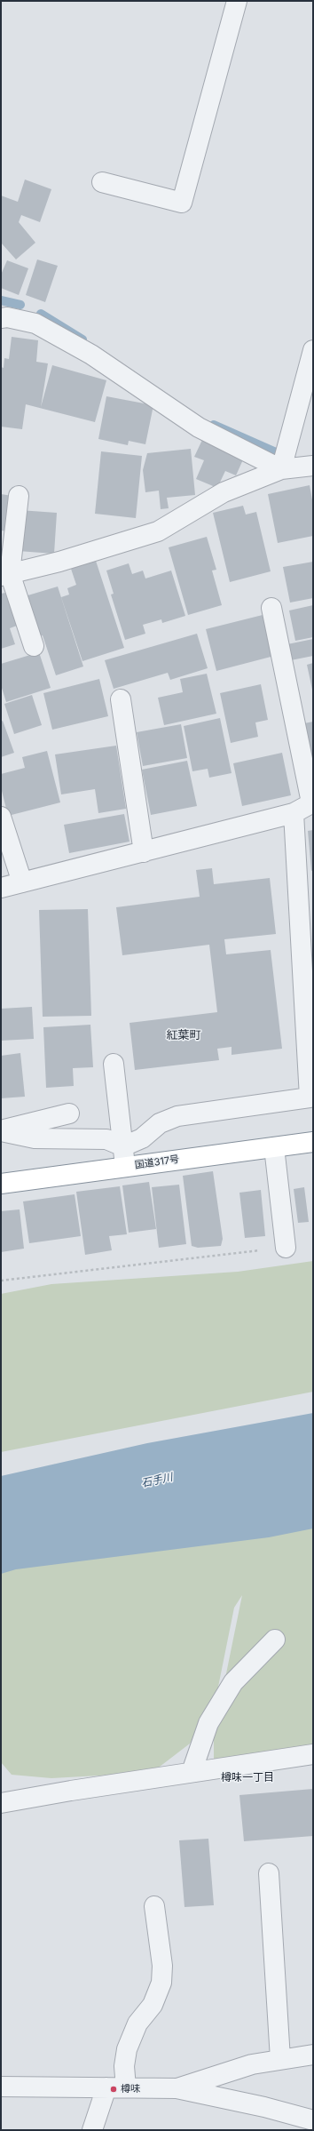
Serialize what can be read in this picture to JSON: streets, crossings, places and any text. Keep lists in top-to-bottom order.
{
  "streets": {
    "highway": ["国道317号"]
  },
  "districts": ["紅葉町", "樽味一丁目"],
  "water": ["石手川"],
  "places": ["樽味"]
}
